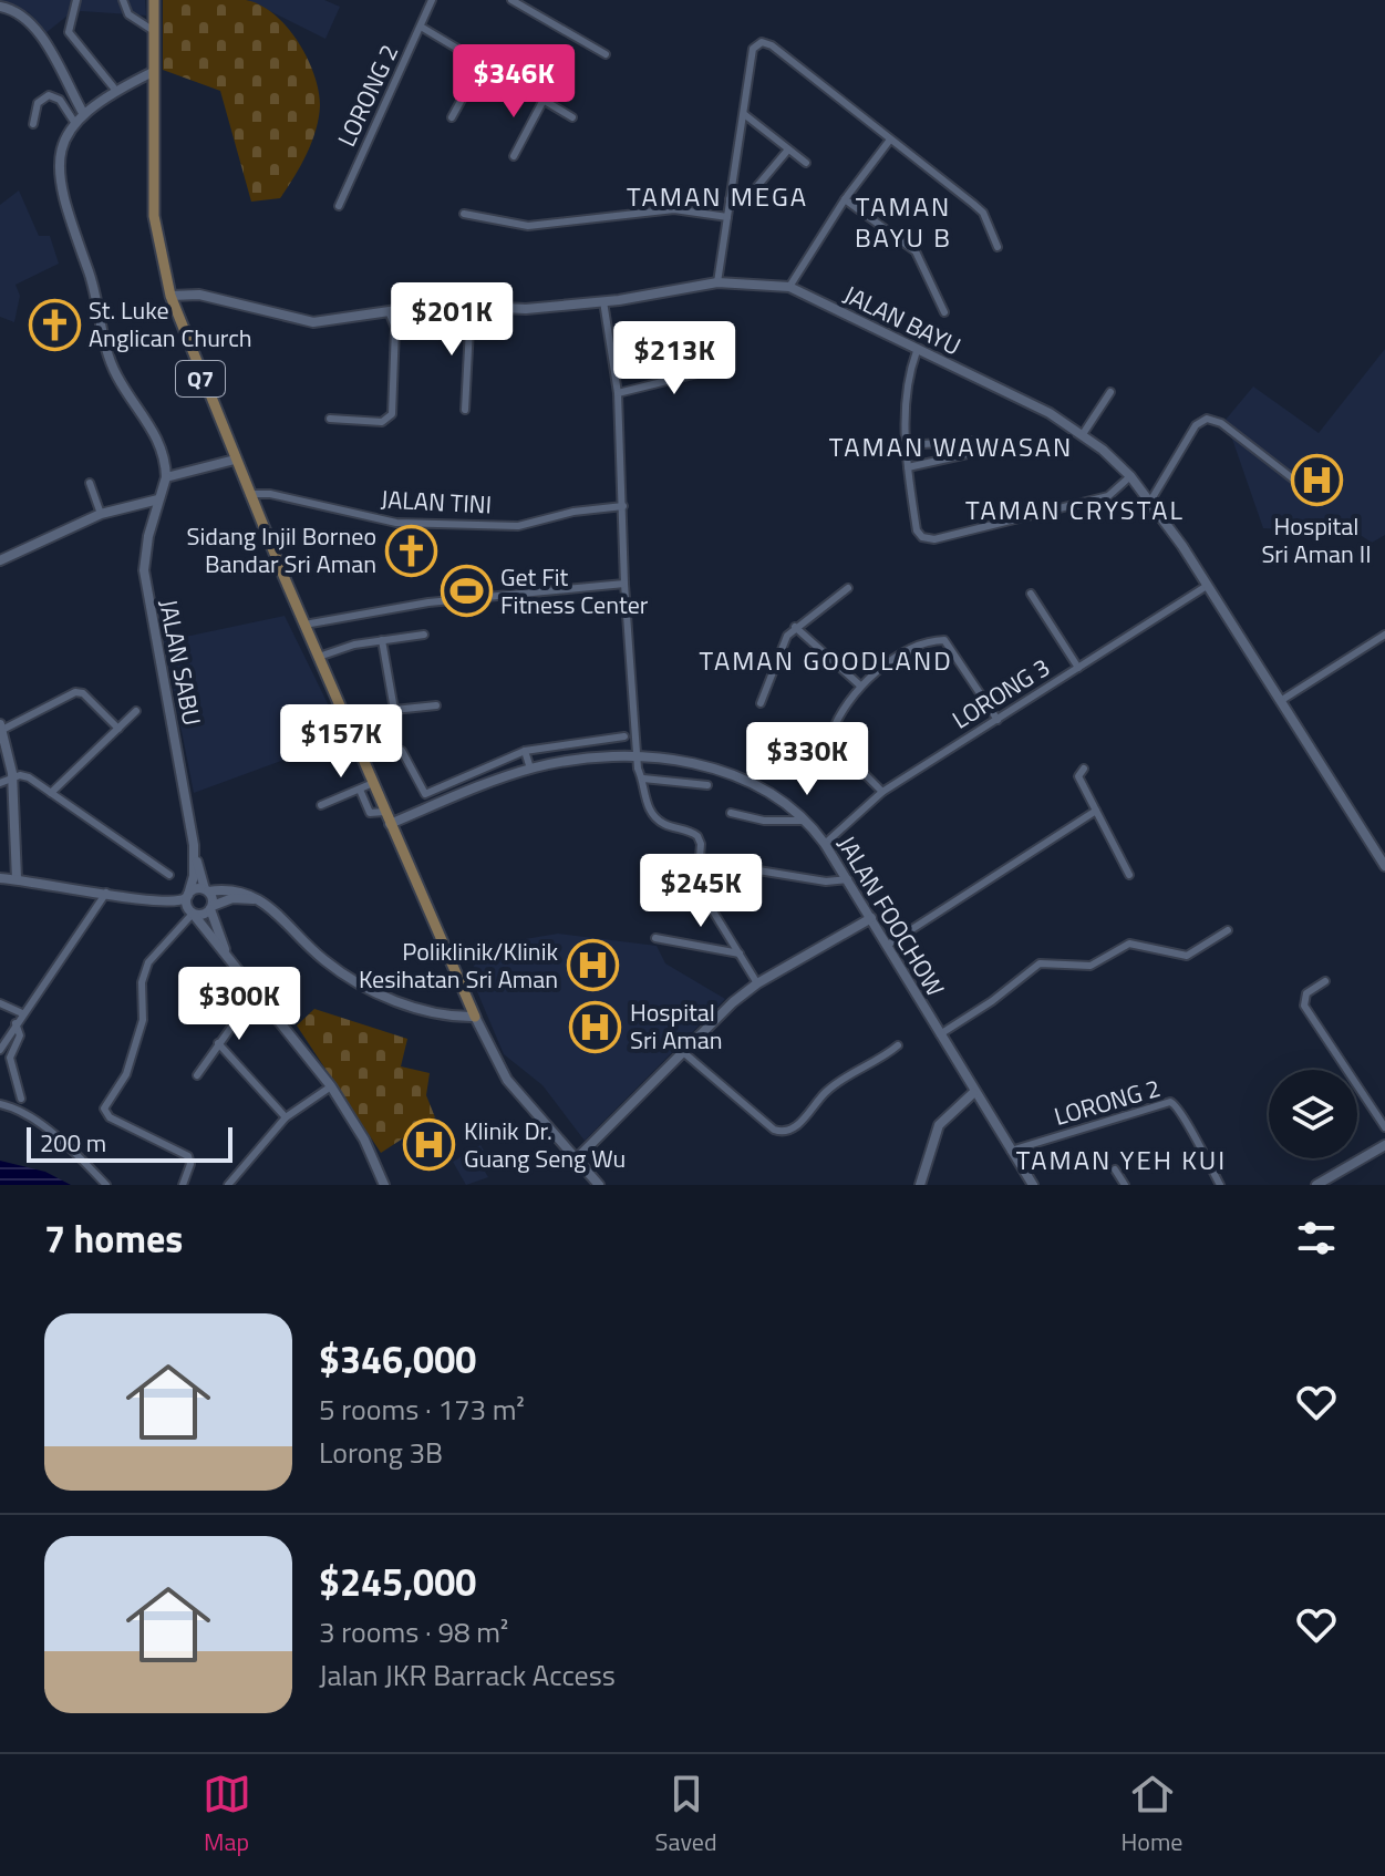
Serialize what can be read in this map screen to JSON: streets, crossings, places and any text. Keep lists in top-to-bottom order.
{
  "streets": {
    "main road": ["Q7"],
    "street": [
      "LORONG 2",
      "JALAN BAYU",
      "JALAN TINI",
      "JALAN SABU",
      "LORONG 3",
      "JALAN FOOCHOW"
    ]
  },
  "crossings": [
    ["LORONG 2", "JALAN FOOCHOW"],
    ["JALAN BAYU", "Q7"],
    ["JALAN BAYU", "LORONG 3"],
    ["Q7", "JALAN TINI"],
    ["Q7", "JALAN FOOCHOW"],
    ["LORONG 3", "JALAN FOOCHOW"]
  ],
  "districts": [
    "TAMAN MEGA",
    "TAMAN BAYU B",
    "TAMAN WAWASAN",
    "TAMAN CRYSTAL",
    "TAMAN GOODLAND",
    "TAMAN YEH KUI"
  ],
  "places": {
    "church": ["St. Luke Anglican Church", "Sidang Injil Borneo Bandar Sri Aman"],
    "hospital": [
      "Hospital Sri Aman II",
      "Poliklinik/Klinik Kesihatan Sri Aman",
      "Hospital Sri Aman",
      "Klinik Dr. Guang Seng Wu"
    ],
    "sports": ["Get Fit Fitness Center"]
  },
  "scale_bar": "200 m",
  "page": {
    "price": [
      "$346K",
      "$201K",
      "$213K",
      "$157K",
      "$330K",
      "$245K",
      "$300K"
    ],
    "scale": "200 m",
    "heading": "7 homes",
    "list": [
      {
        "name": "$346,000",
        "note": "5 rooms · 173 m² · Lorong 3B"
      },
      {
        "name": "$245,000",
        "note": "3 rooms · 98 m² · Jalan JKR Barrack Access"
      }
    ],
    "tabs": ["Map", "Saved", "Home"]
  }
}
